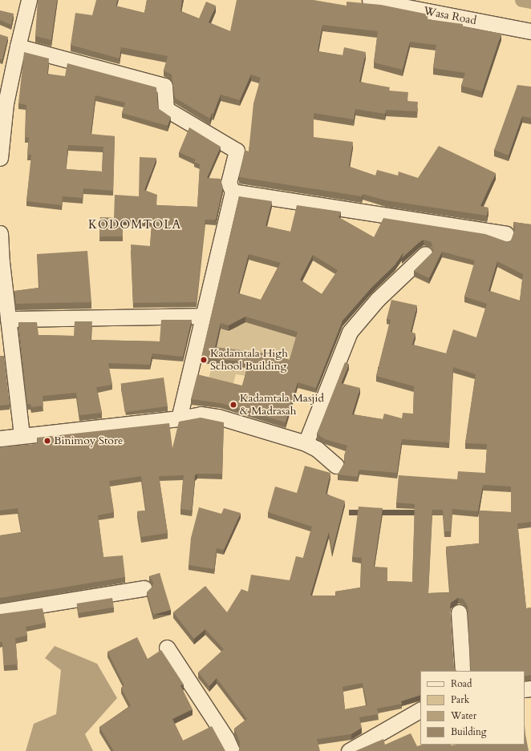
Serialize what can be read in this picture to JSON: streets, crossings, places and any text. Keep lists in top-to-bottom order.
{
  "streets": {
    "street": ["Wasa Road"]
  },
  "districts": ["KODOMTOLA"],
  "places": ["Kadamtala High School Building", "Kadamtala Masjid & Madrasah", "Binimoy Store"],
  "legend": [
    "Road",
    "Park",
    "Water",
    "Building"
  ]
}
